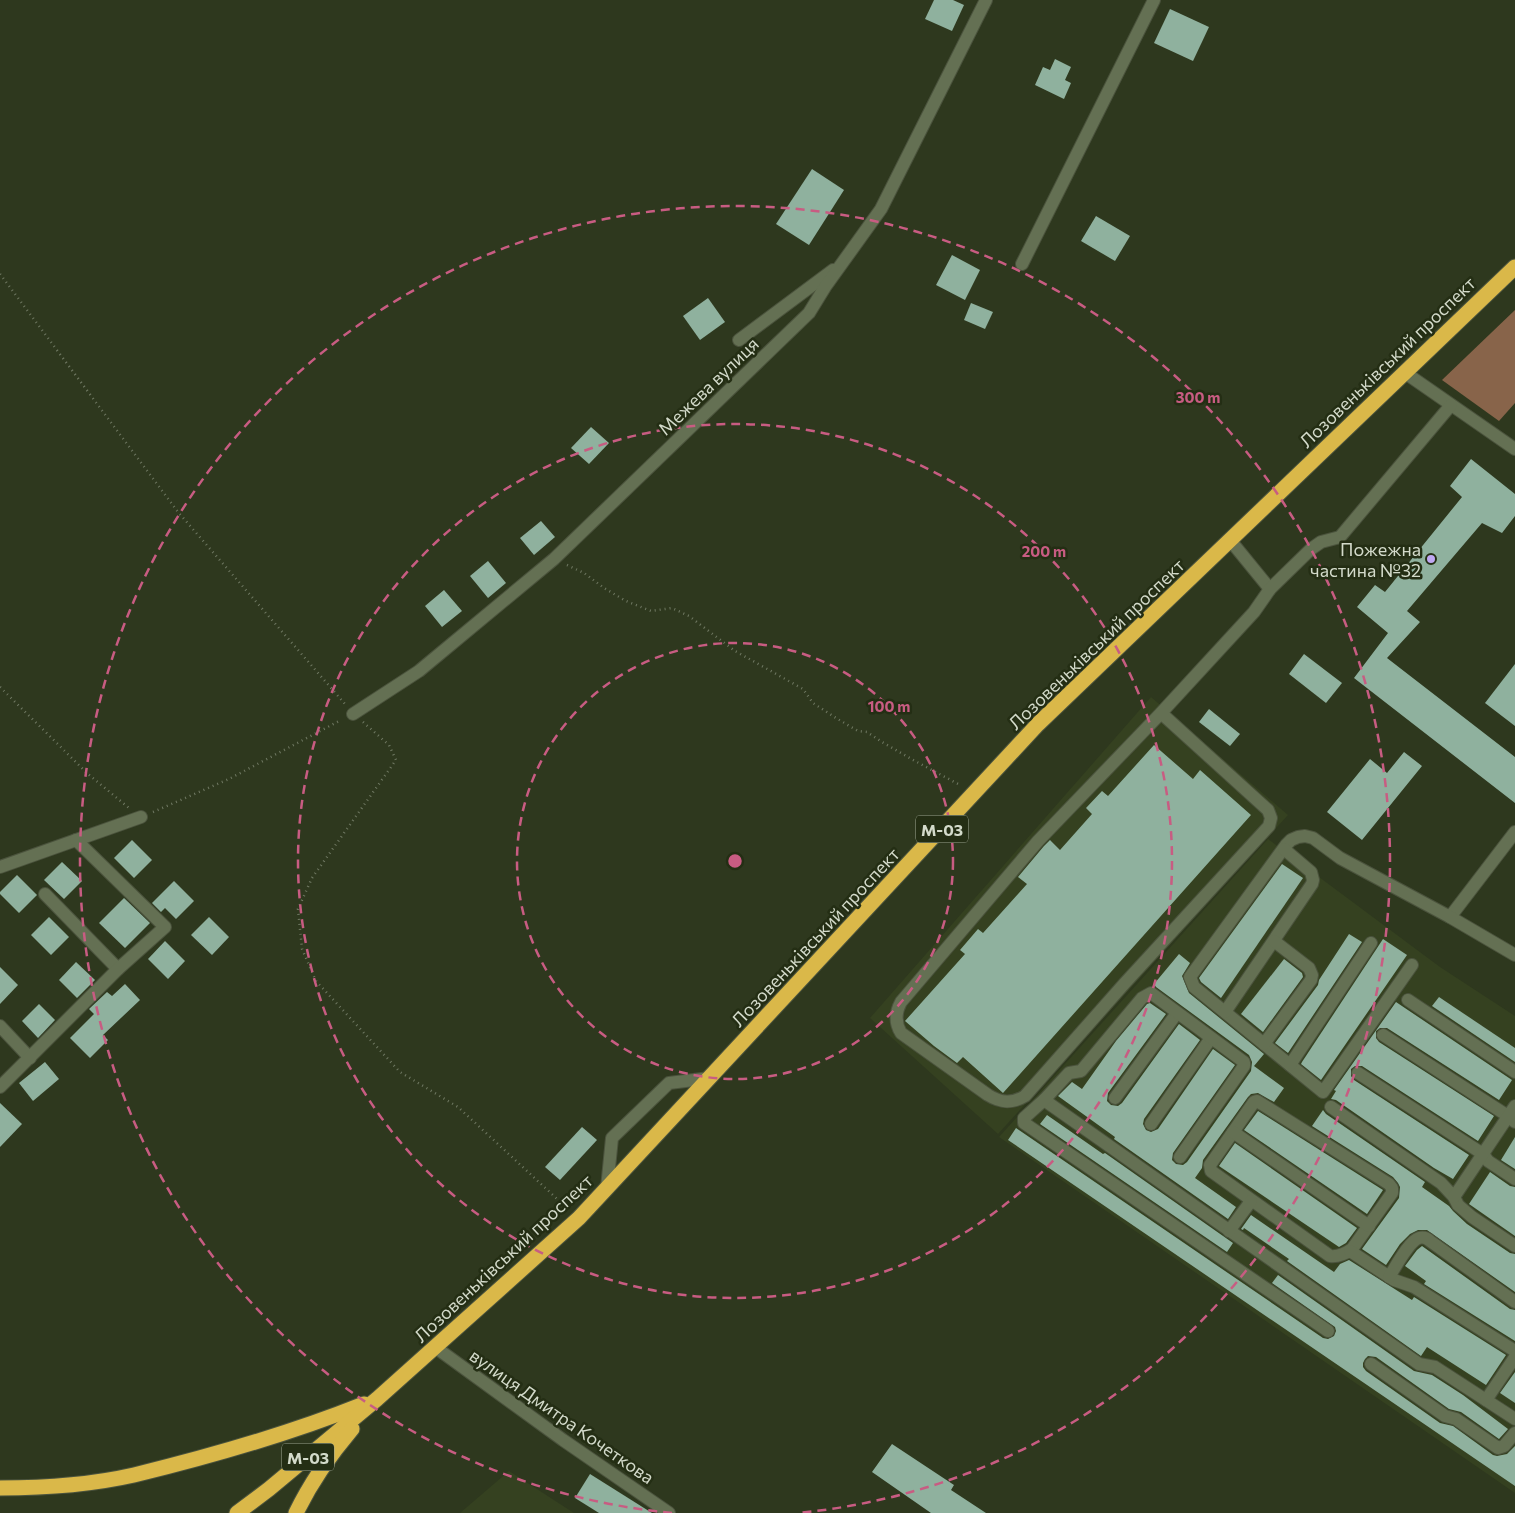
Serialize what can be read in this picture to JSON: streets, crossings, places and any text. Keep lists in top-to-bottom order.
{
  "streets": {
    "highway": ["Лозовеньківський проспект", "М-03"],
    "street": ["Межева вулиця", "вулиця Дмитра Кочеткова"]
  },
  "crossings": [
    ["Лозовеньківський проспект", "вулиця Дмитра Кочеткова"]
  ],
  "places": ["Пожежна частина №32"],
  "rings": ["300 m", "200 m", "100 m"]
}
